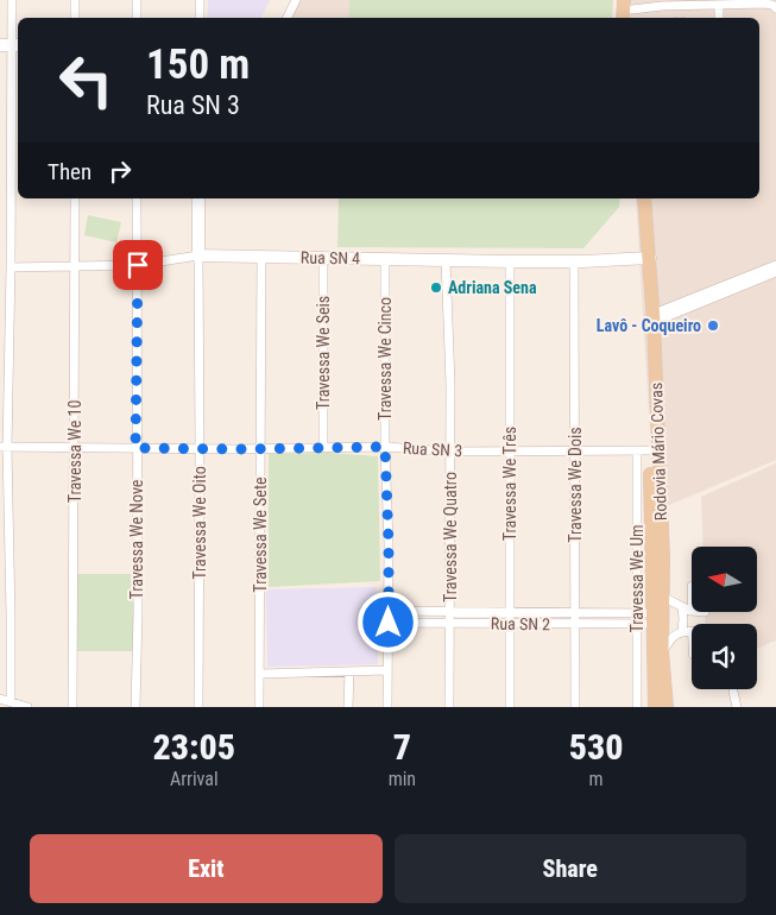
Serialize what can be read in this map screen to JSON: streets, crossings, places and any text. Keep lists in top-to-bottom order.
{
  "streets": {
    "main road": ["Rua SN 4", "Rodovia Mário Covas", "Travessa We Oito"],
    "street": [
      "Travessa We Seis",
      "Travessa We Cinco",
      "Rua SN 3",
      "Travessa We 10",
      "Travessa We Três",
      "Travessa We Dois",
      "Travessa We Sete",
      "Travessa We Quatro",
      "Travessa We Nove",
      "Travessa We Um",
      "Rua SN 2"
    ]
  },
  "crossings": [
    ["Rua SN 4", "Travessa We Seis"],
    ["Rua SN 4", "Travessa We Cinco"],
    ["Rua SN 4", "Travessa We 10"],
    ["Rua SN 4", "Rodovia Mário Covas"],
    ["Rua SN 4", "Travessa We Três"],
    ["Rua SN 4", "Travessa We Dois"],
    ["Rua SN 4", "Travessa We Oito"],
    ["Rua SN 4", "Travessa We Sete"],
    ["Rua SN 4", "Travessa We Quatro"],
    ["Rua SN 4", "Travessa We Nove"],
    ["Travessa We Seis", "Rua SN 3"],
    ["Travessa We Cinco", "Rua SN 3"],
    ["Travessa We Cinco", "Rua SN 2"],
    ["Rua SN 3", "Travessa We 10"],
    ["Rua SN 3", "Rodovia Mário Covas"],
    ["Rua SN 3", "Travessa We Três"],
    ["Rua SN 3", "Travessa We Dois"],
    ["Rua SN 3", "Travessa We Oito"],
    ["Rua SN 3", "Travessa We Sete"],
    ["Rua SN 3", "Travessa We Quatro"],
    ["Rua SN 3", "Travessa We Nove"],
    ["Rua SN 3", "Travessa We Um"],
    ["Rodovia Mário Covas", "Travessa We Um"],
    ["Rodovia Mário Covas", "Rua SN 2"],
    ["Travessa We Três", "Rua SN 2"],
    ["Travessa We Dois", "Rua SN 2"],
    ["Travessa We Quatro", "Rua SN 2"],
    ["Travessa We Um", "Rua SN 2"]
  ],
  "places": ["Adriana Sena", "Lavô - Coqueiro"],
  "north": "left",
  "page": {
    "turn": ["150 m", "Rua SN 3"],
    "then": "Then",
    "eta": [
      "23:05",
      "Arrival",
      "7",
      "min",
      "530",
      "m"
    ],
    "buttons": ["Exit", "Share"]
  }
}
